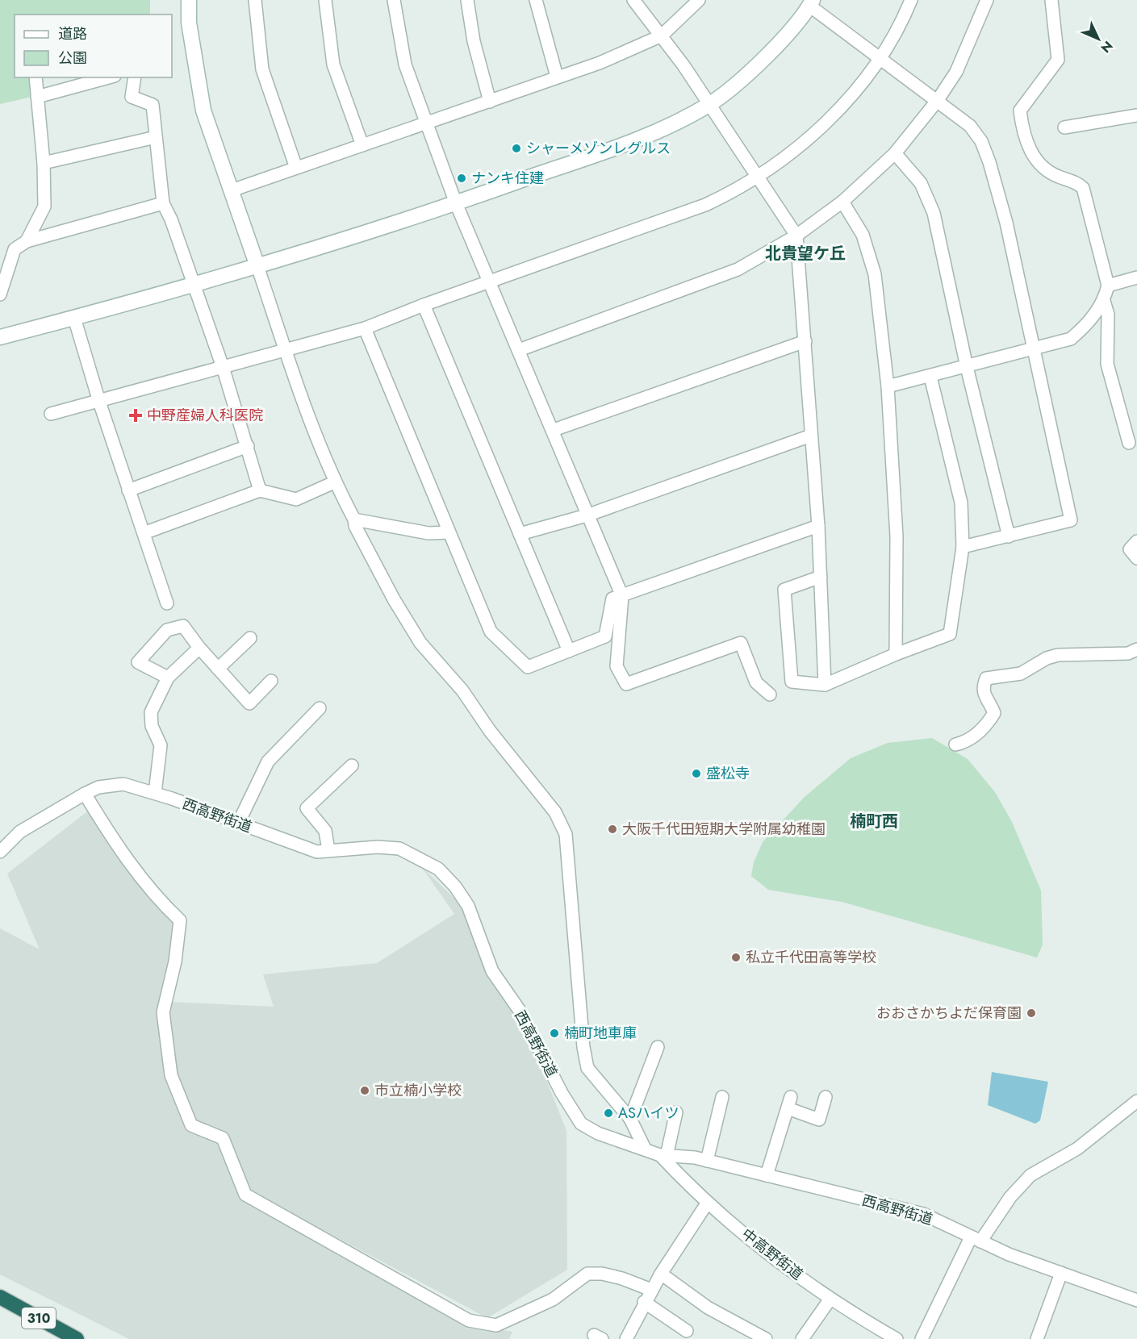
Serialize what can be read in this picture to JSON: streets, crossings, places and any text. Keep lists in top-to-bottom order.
{
  "streets": {
    "highway": ["310"],
    "street": ["西高野街道", "中高野街道"]
  },
  "crossings": [
    ["西高野街道", "中高野街道"]
  ],
  "districts": ["北貴望ケ丘", "楠町西"],
  "places": {
    "other": [
      "シャーメゾンレグルス",
      "ナンキ住建",
      "盛松寺",
      "大阪千代田短期大学附属幼稚園",
      "私立千代田高等学校",
      "おおさかちよだ保育園",
      "楠町地車庫",
      "市立楠小学校",
      "ASハイツ"
    ],
    "health": ["中野産婦人科医院"]
  },
  "legend": ["道路", "公園"],
  "north": "bottom right"
}
